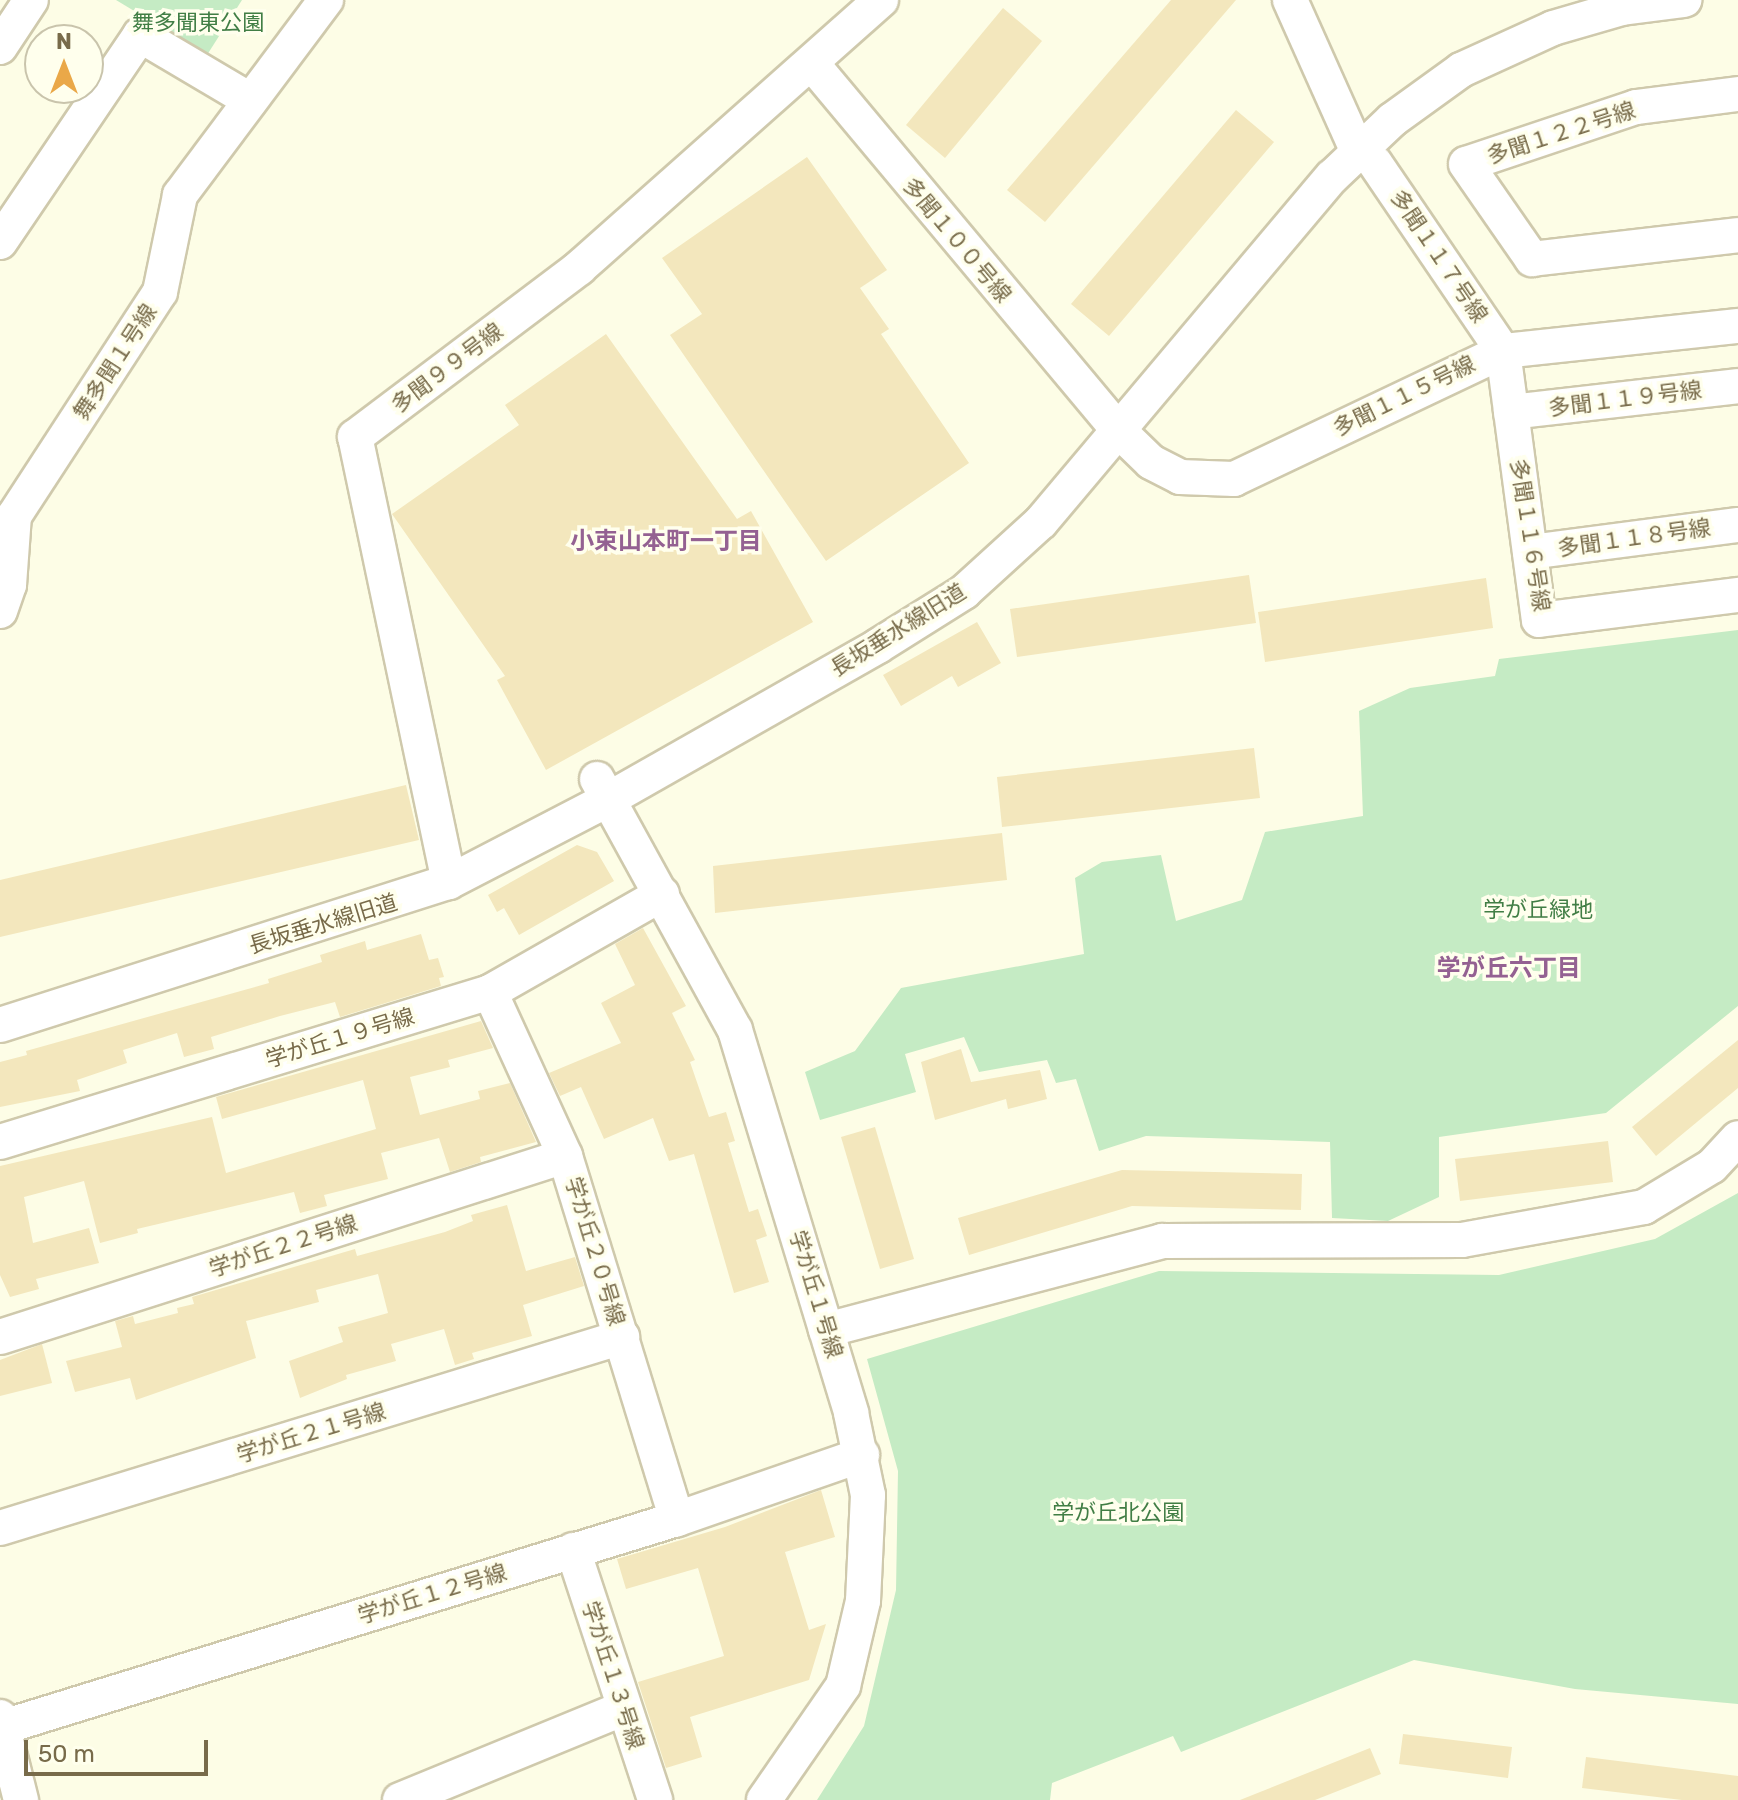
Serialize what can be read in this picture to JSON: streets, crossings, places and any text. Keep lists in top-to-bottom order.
{
  "streets": {
    "street": [
      "多聞１２２号線",
      "多聞１００号線",
      "多聞１１７号線",
      "舞多聞１号線",
      "多聞９９号線",
      "多聞１１５号線",
      "多聞１１９号線",
      "多聞１１６号線",
      "多聞１１８号線",
      "長坂垂水線旧道",
      "学が丘１９号線",
      "学が丘２２号線",
      "学が丘２０号線",
      "学が丘１号線",
      "学が丘２１号線",
      "学が丘１２号線",
      "学が丘１３号線"
    ]
  },
  "crossings": [
    ["多聞１００号線", "多聞９９号線"],
    ["多聞１００号線", "多聞１１５号線"],
    ["多聞１００号線", "長坂垂水線旧道"],
    ["多聞１１７号線", "多聞１１５号線"],
    ["多聞１１７号線", "多聞１１６号線"],
    ["多聞１１７号線", "長坂垂水線旧道"],
    ["多聞９９号線", "長坂垂水線旧道"],
    ["多聞１１５号線", "多聞１１６号線"],
    ["多聞１１５号線", "長坂垂水線旧道"],
    ["多聞１１９号線", "多聞１１６号線"],
    ["多聞１１６号線", "多聞１１８号線"],
    ["長坂垂水線旧道", "学が丘１号線"],
    ["学が丘１９号線", "学が丘２０号線"],
    ["学が丘１９号線", "学が丘１号線"],
    ["学が丘２２号線", "学が丘２０号線"],
    ["学が丘２０号線", "学が丘２１号線"],
    ["学が丘２０号線", "学が丘１２号線"],
    ["学が丘１号線", "学が丘１２号線"],
    ["学が丘１２号線", "学が丘１３号線"]
  ],
  "districts": ["小束山本町一丁目", "学が丘六丁目"],
  "parks": ["舞多聞東公園", "学が丘緑地", "学が丘北公園"],
  "scale_bar": "50 m",
  "north": "top"
}
